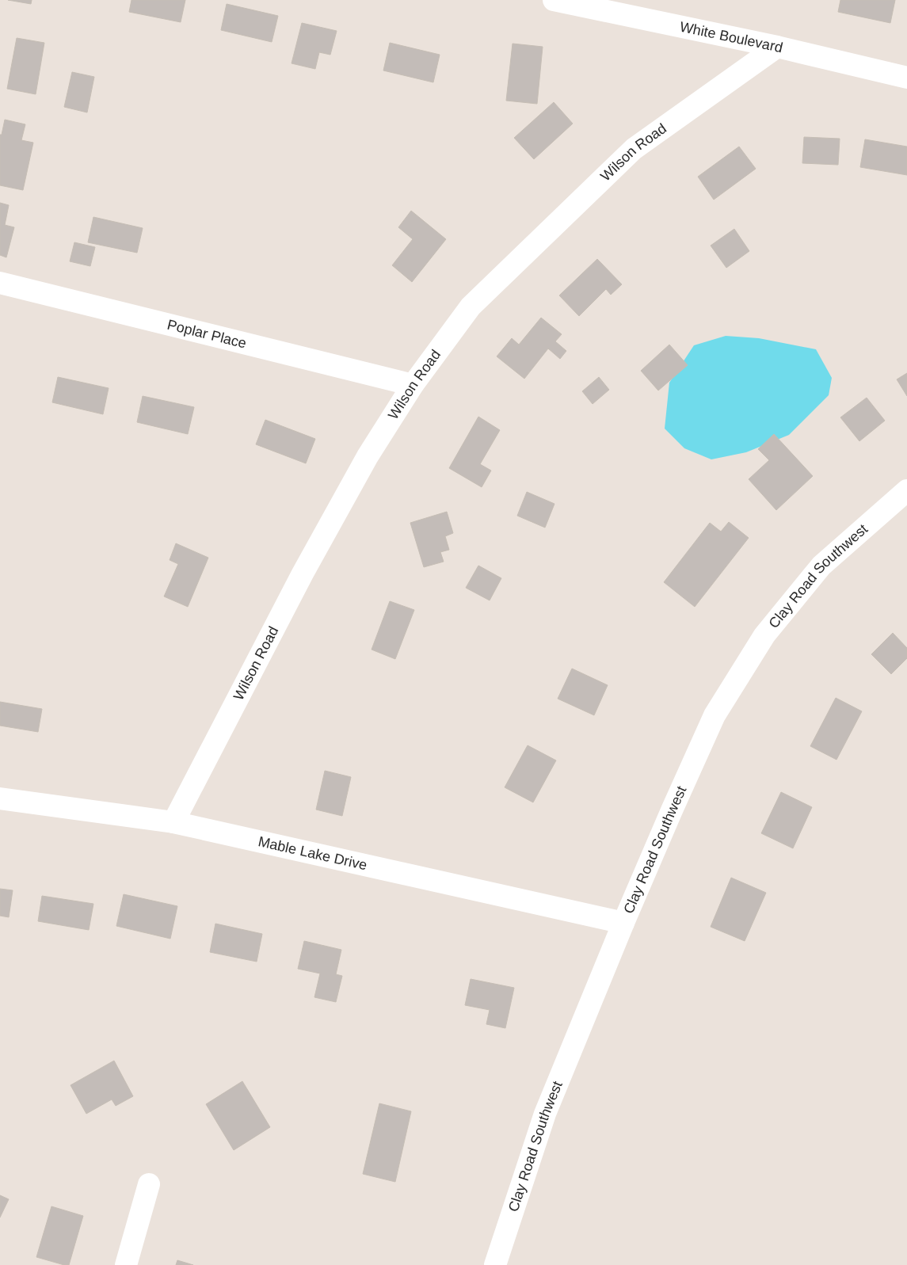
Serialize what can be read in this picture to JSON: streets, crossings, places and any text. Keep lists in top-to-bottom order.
{
  "streets": {
    "street": [
      "White Boulevard",
      "Wilson Road",
      "Poplar Place",
      "Clay Road Southwest",
      "Mable Lake Drive"
    ]
  },
  "crossings": [
    ["White Boulevard", "Wilson Road"],
    ["Wilson Road", "Poplar Place"],
    ["Wilson Road", "Mable Lake Drive"],
    ["Clay Road Southwest", "Mable Lake Drive"]
  ]
}
